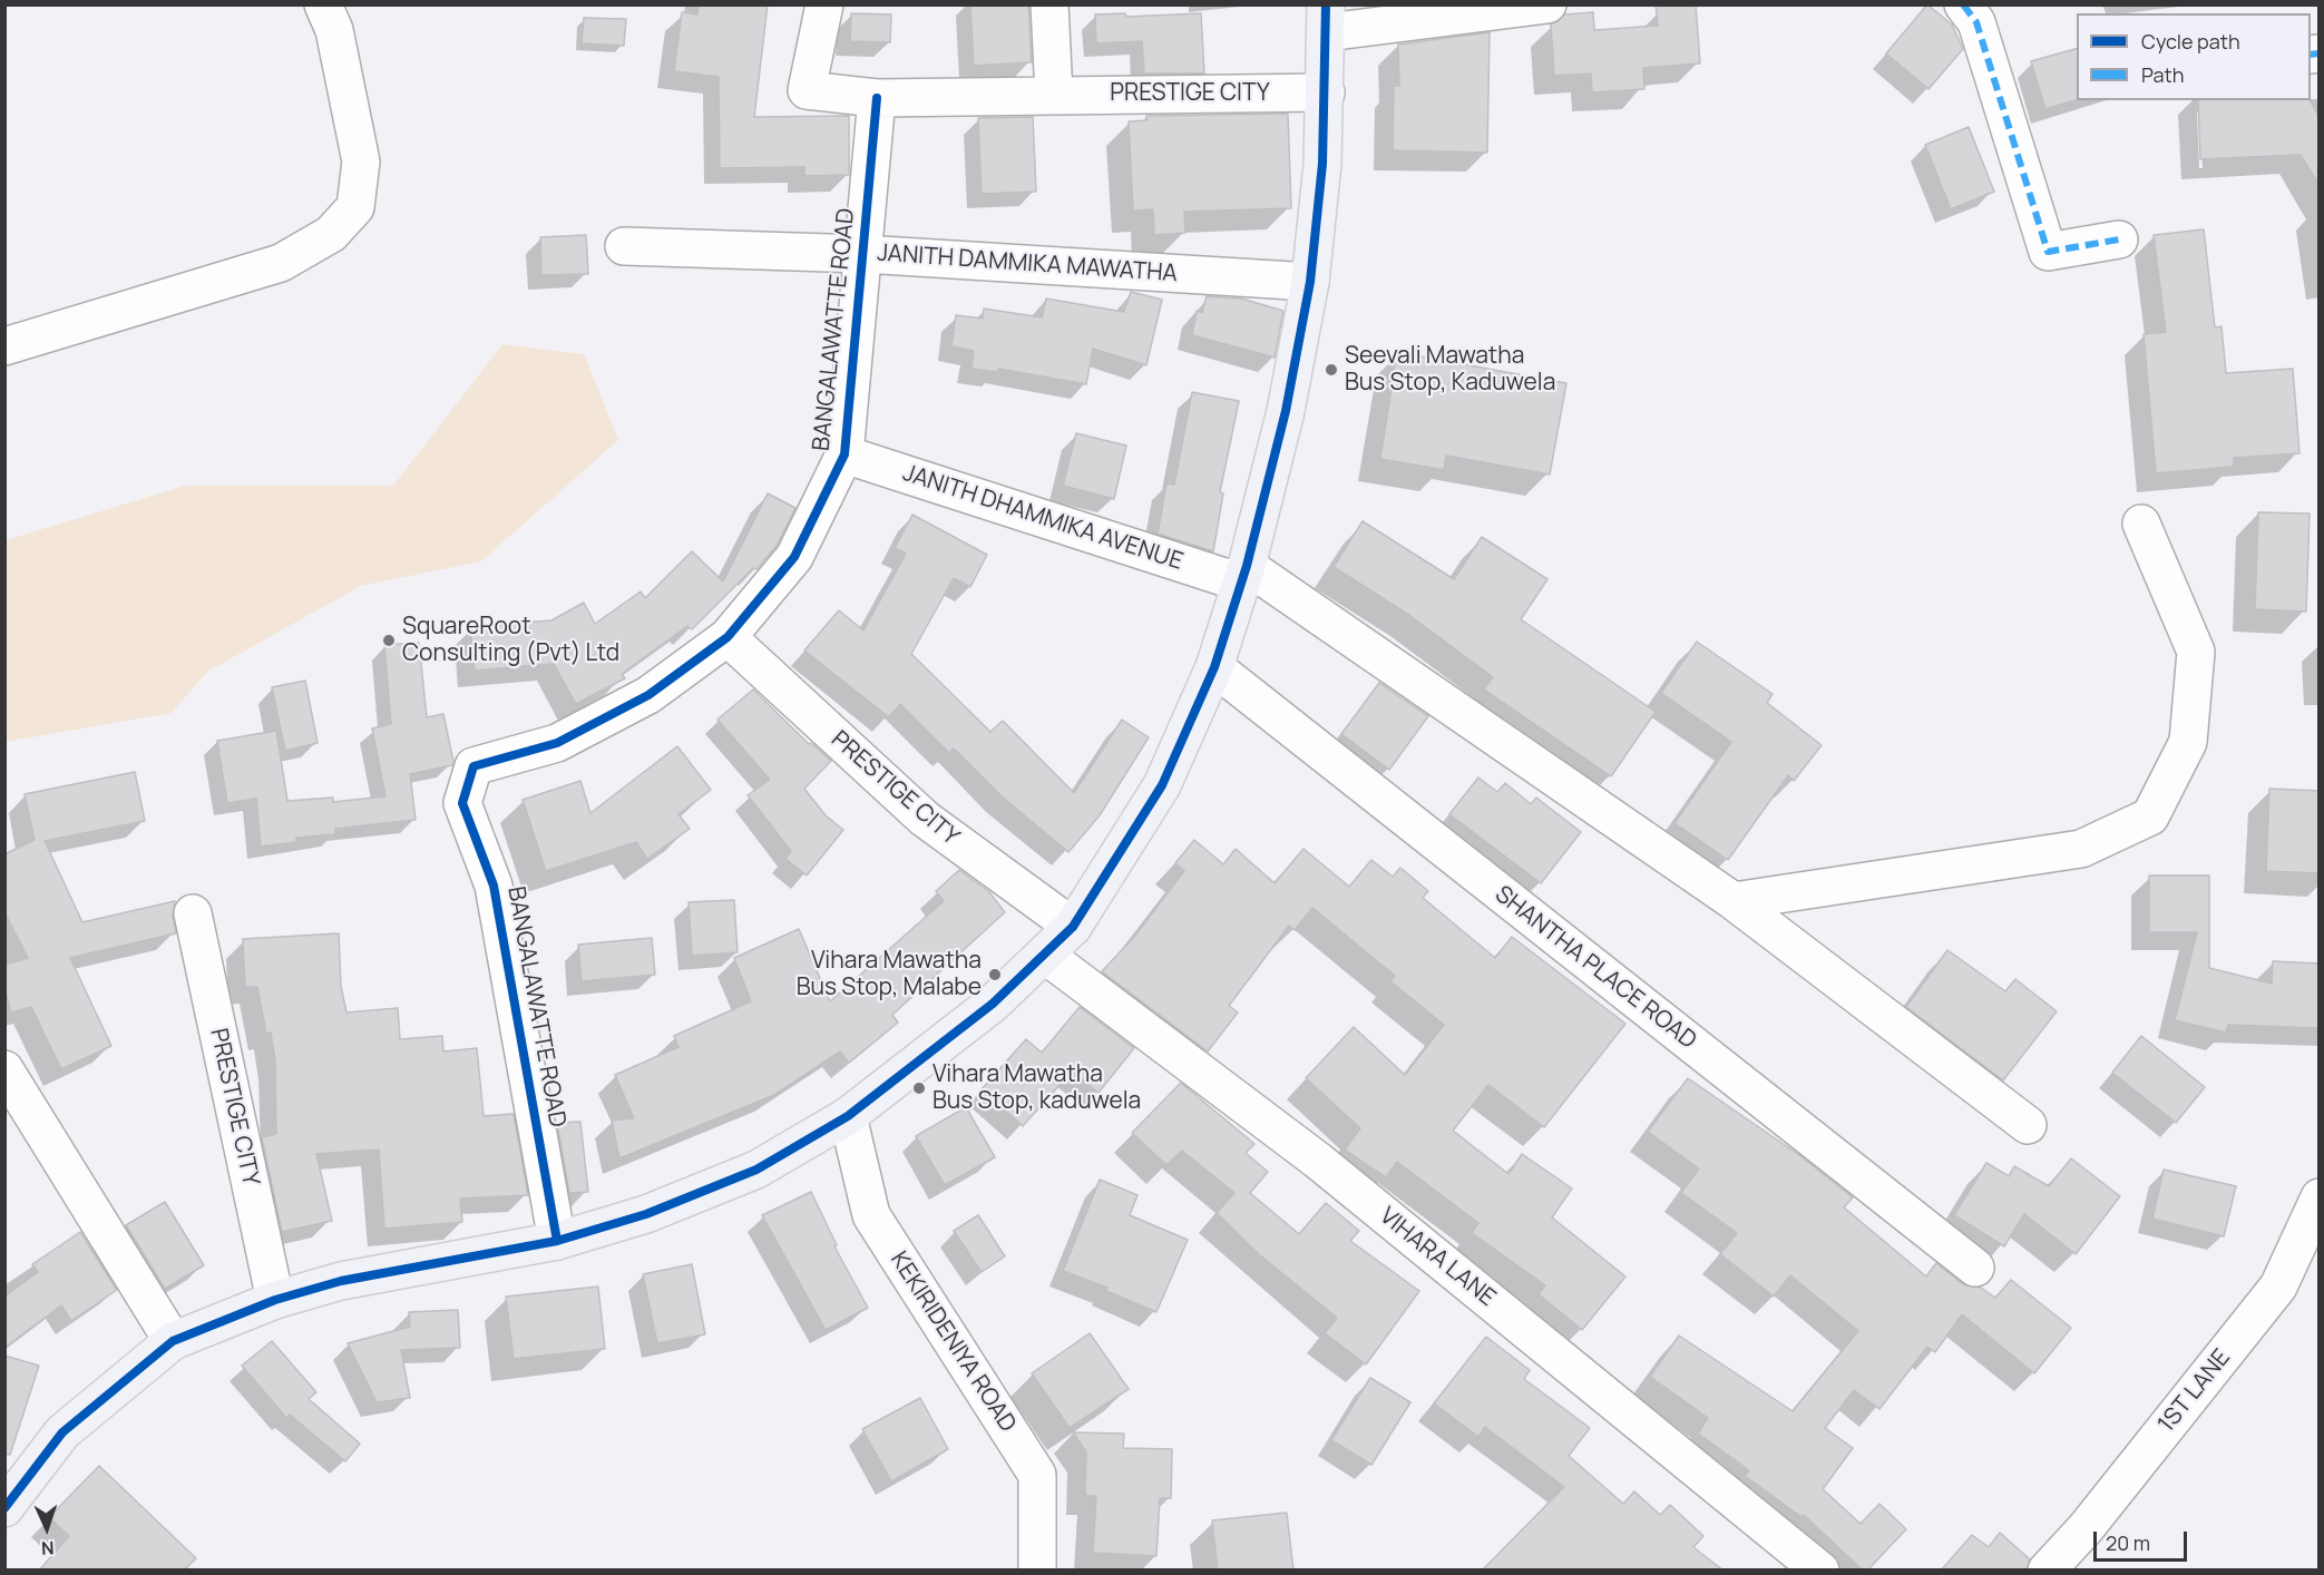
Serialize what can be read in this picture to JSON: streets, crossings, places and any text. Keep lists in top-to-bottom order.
{
  "streets": {
    "street": [
      "PRESTIGE CITY",
      "JANITH DAMMIKA MAWATHA",
      "BANGALAWATTE ROAD",
      "JANITH DHAMMIKA AVENUE",
      "SHANTHA PLACE ROAD",
      "VIHARA LANE",
      "KEKIRIDENIYA ROAD",
      "1ST LANE"
    ]
  },
  "crossings": [
    ["PRESTIGE CITY", "BANGALAWATTE ROAD"],
    ["JANITH DAMMIKA MAWATHA", "BANGALAWATTE ROAD"],
    ["BANGALAWATTE ROAD", "JANITH DHAMMIKA AVENUE"]
  ],
  "places": [
    "Seevali Mawatha Bus Stop, Kaduwela",
    "SquareRoot Consulting (Pvt) Ltd",
    "Vihara Mawatha Bus Stop, Malabe",
    "Vihara Mawatha Bus Stop, kaduwela"
  ],
  "legend": ["Cycle path", "Path"],
  "scale_bar": "20 m",
  "north": "bottom"
}
